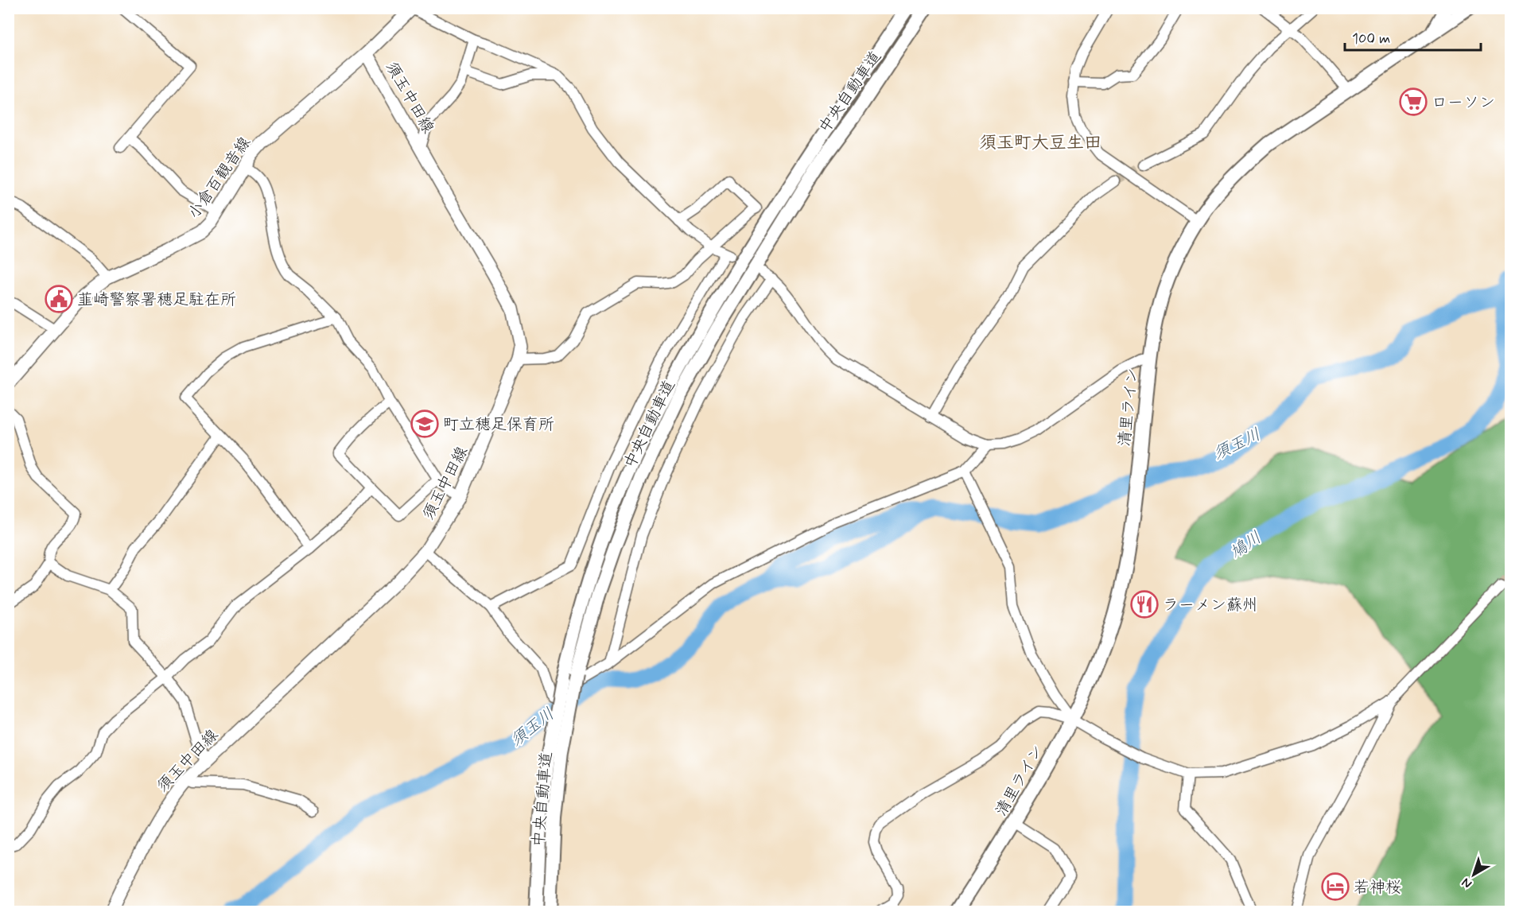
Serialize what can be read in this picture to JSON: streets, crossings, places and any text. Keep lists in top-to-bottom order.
{
  "streets": {
    "highway": ["中央自動車道", "清里ライン"],
    "main road": ["須玉中田線", "小倉百観音線"]
  },
  "crossings": [
    ["須玉中田線", "小倉百観音線"]
  ],
  "districts": ["須玉町大豆生田"],
  "water": ["須玉川", "鳩川"],
  "places": {
    "supermarket": ["ローソン"],
    "public building": ["韮崎警察署穂足駐在所"],
    "school or university": ["町立穂足保育所"],
    "restaurant": ["ラーメン蘇州"],
    "hotel": ["若神桜"]
  },
  "scale_bar": "100 m",
  "north": "bottom left"
}
